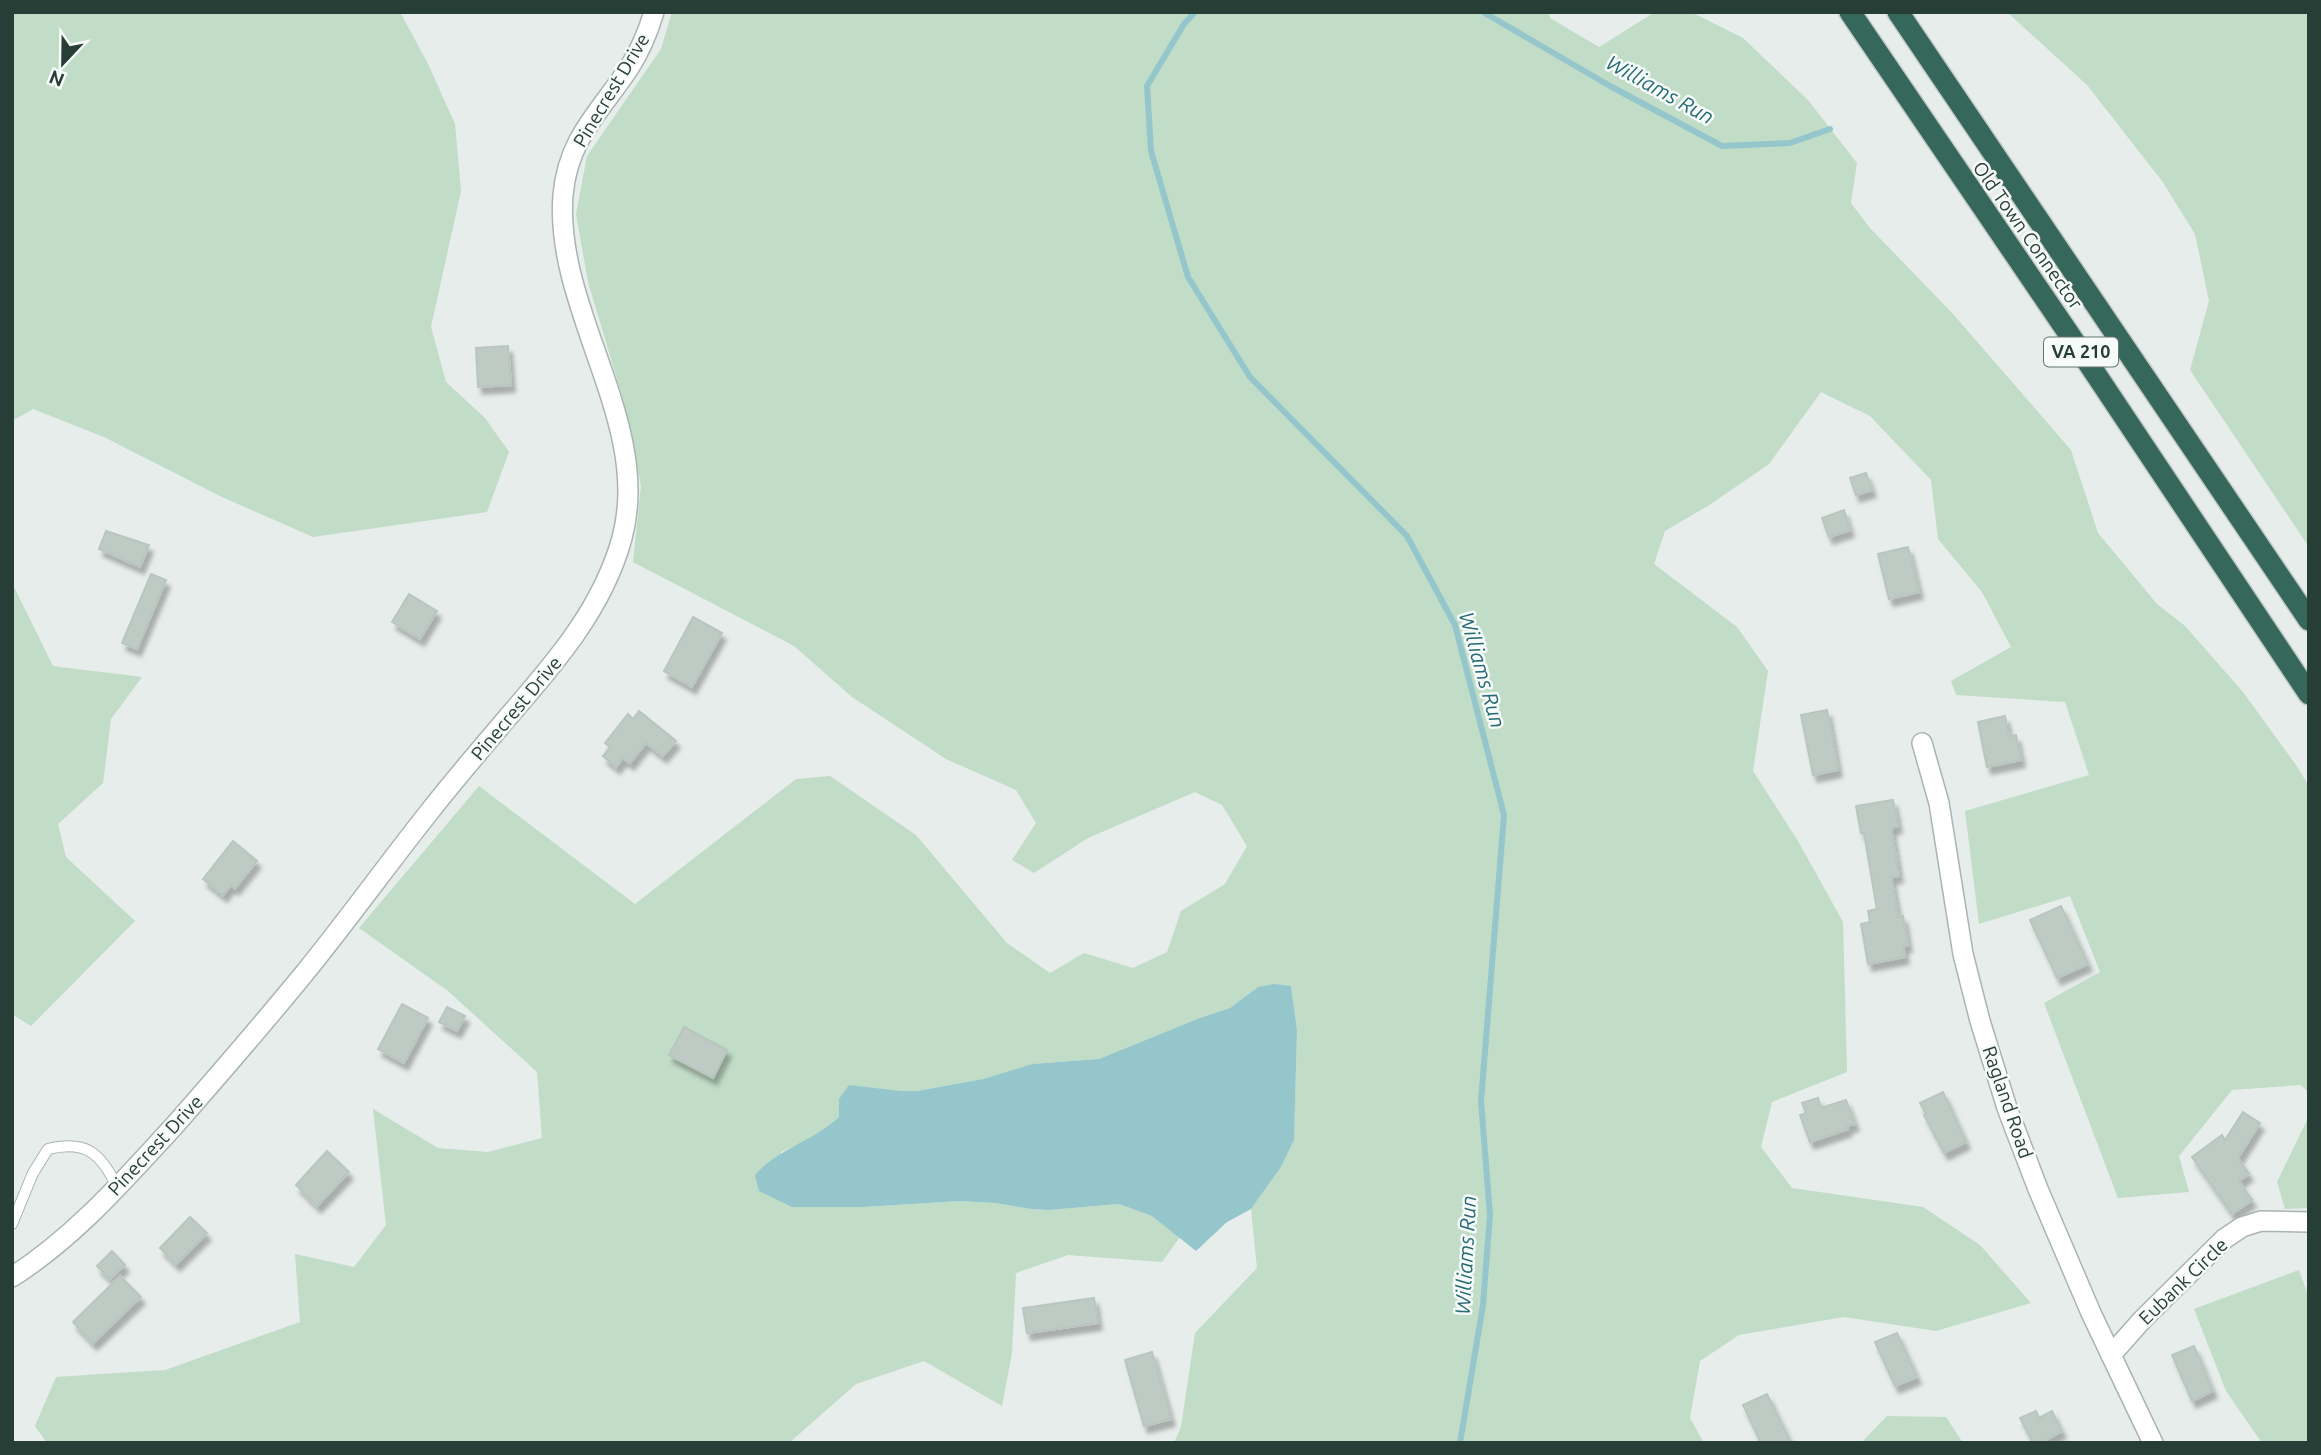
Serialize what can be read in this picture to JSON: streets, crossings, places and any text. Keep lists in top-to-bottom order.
{
  "streets": {
    "highway": ["Old Town Connector", "VA 210"],
    "street": ["Pinecrest Drive", "Ragland Road", "Eubank Circle"]
  },
  "crossings": [
    ["Ragland Road", "Eubank Circle"]
  ],
  "water": ["Williams Run"],
  "north": "bottom"
}
